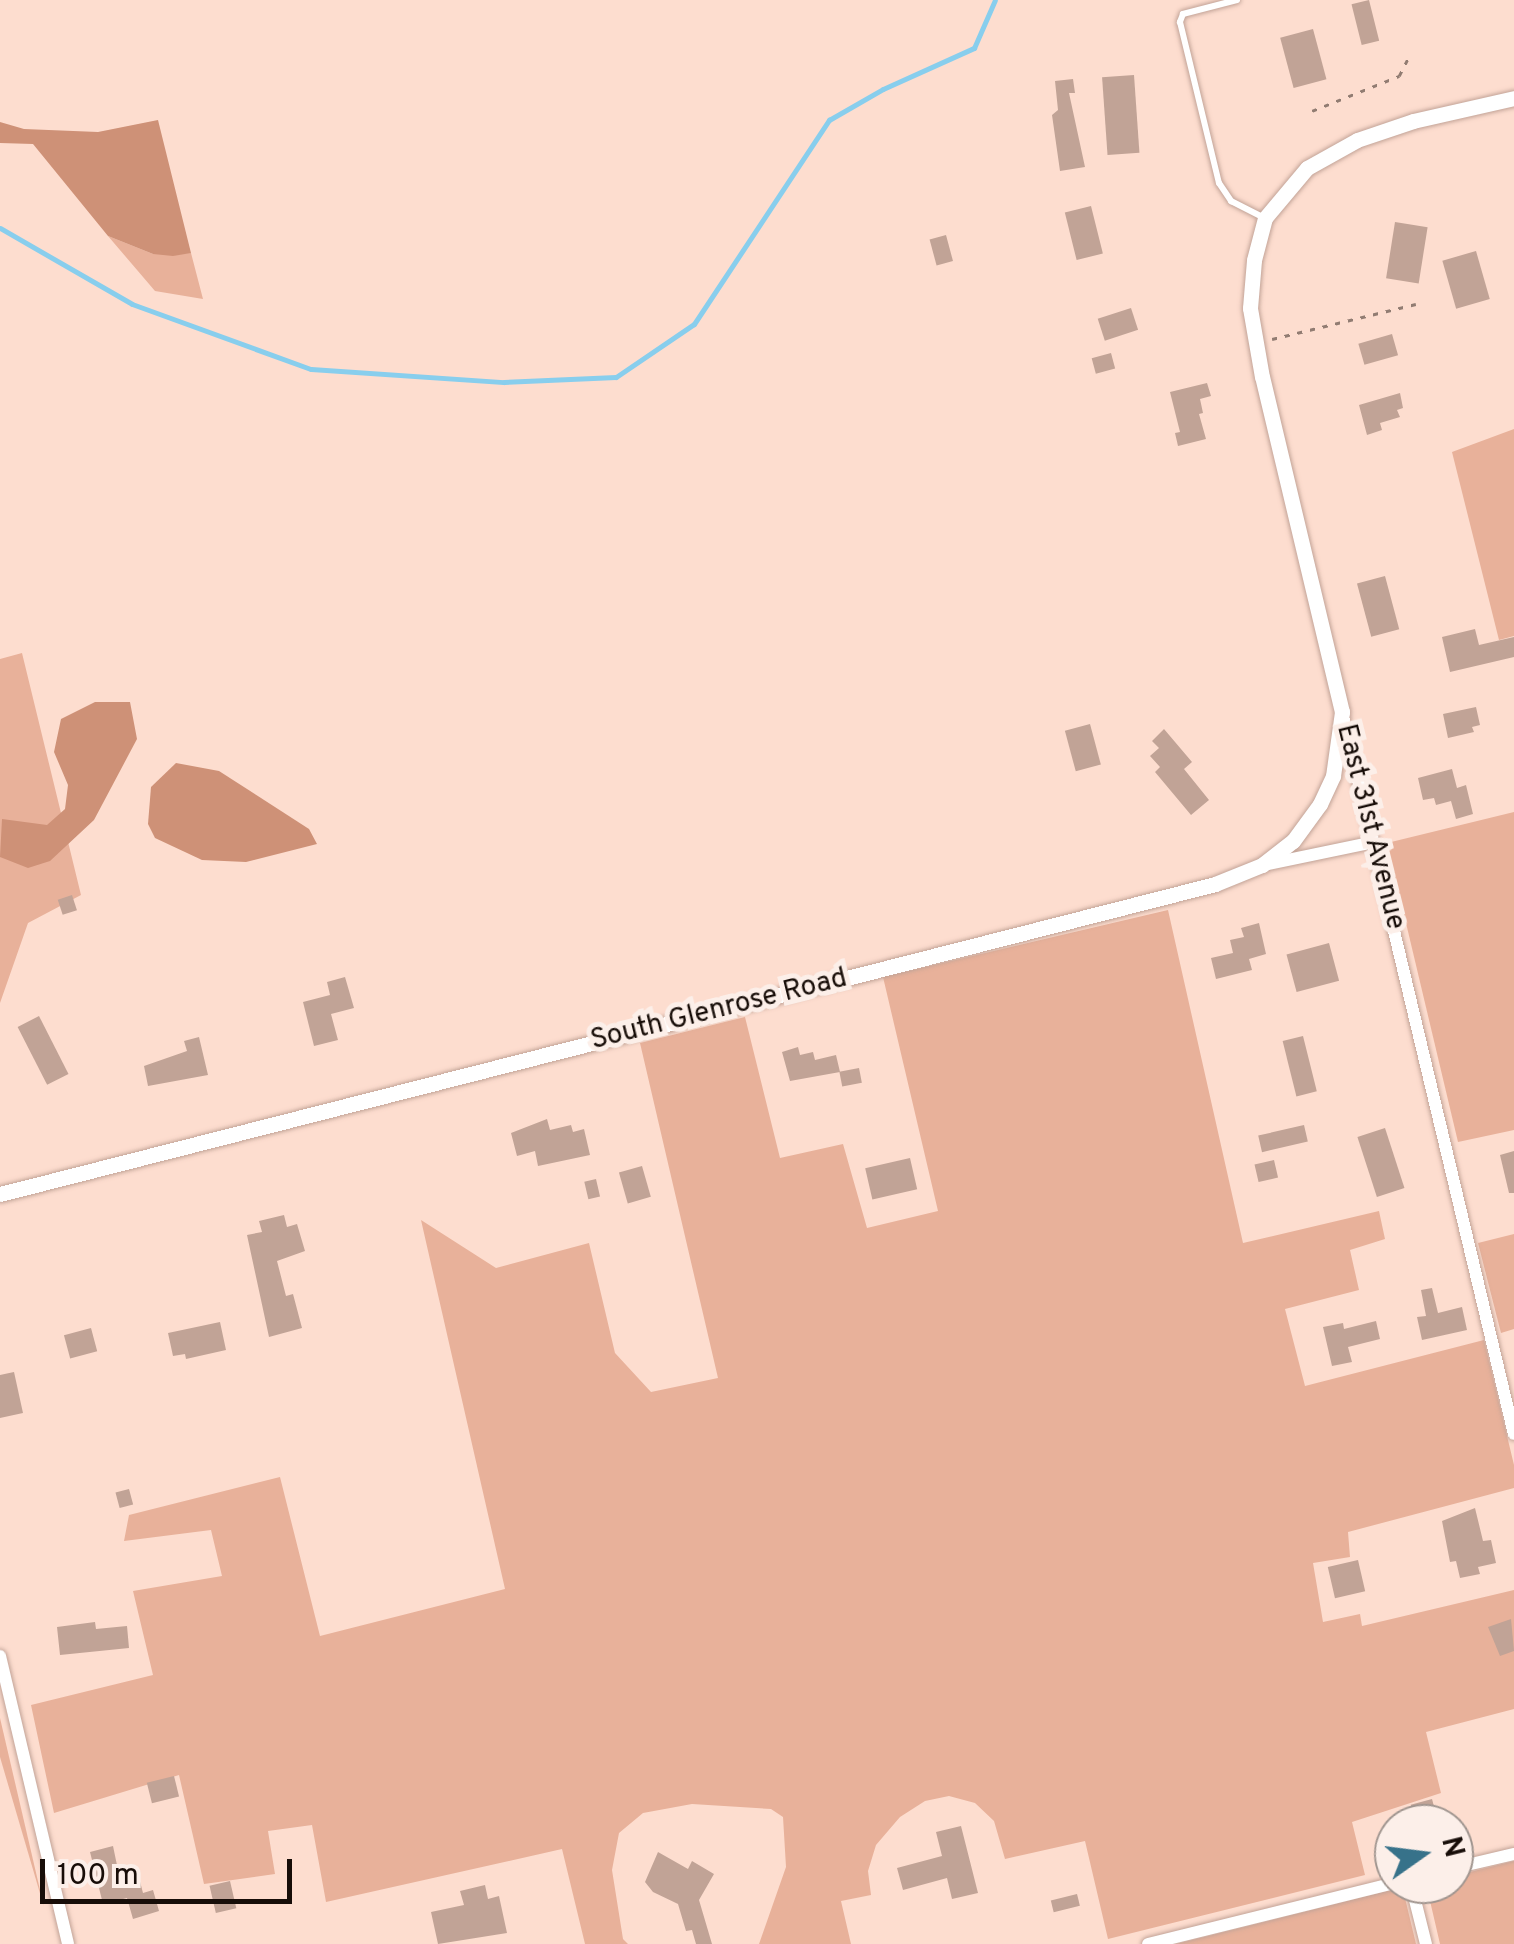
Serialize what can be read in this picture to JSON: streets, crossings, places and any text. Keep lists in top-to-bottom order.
{
  "streets": {
    "street": ["East 31st Avenue", "South Glenrose Road"]
  },
  "crossings": [
    ["East 31st Avenue", "South Glenrose Road"]
  ],
  "scale_bar": "100 m",
  "north": "right"
}
